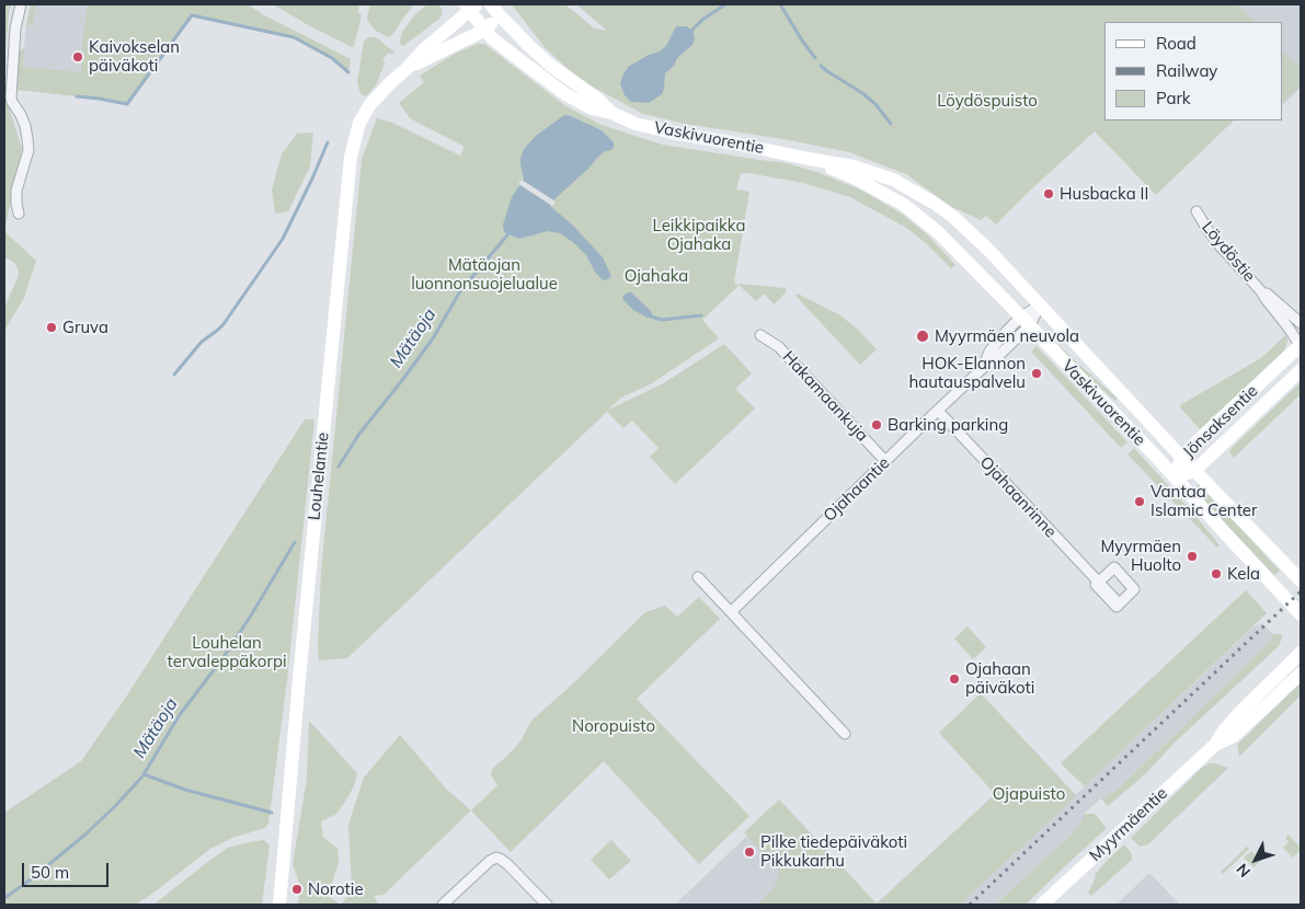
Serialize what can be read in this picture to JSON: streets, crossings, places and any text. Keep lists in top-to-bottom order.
{
  "streets": {
    "main road": [
      "Vaskivuorentie",
      "Jönsaksentie",
      "Louhelantie",
      "Myyrmäentie"
    ],
    "street": [
      "Löydöstie",
      "Hakamaankuja",
      "Ojahaantie",
      "Ojahaanrinne"
    ]
  },
  "crossings": [
    ["Vaskivuorentie", "Jönsaksentie"],
    ["Vaskivuorentie", "Louhelantie"],
    ["Vaskivuorentie", "Ojahaantie"],
    ["Löydöstie", "Jönsaksentie"],
    ["Hakamaankuja", "Ojahaantie"],
    ["Ojahaantie", "Ojahaanrinne"]
  ],
  "water": ["Mätäoja"],
  "parks": [
    "Löydöspuisto",
    "Leikkipaikka Ojahaka",
    "Mätäojan luonnonsuojelualue",
    "Ojahaka",
    "Louhelan tervaleppäkorpi",
    "Noropuisto",
    "Ojapuisto"
  ],
  "places": [
    "Kaivokselan päiväkoti",
    "Husbacka II",
    "Gruva",
    "Myyrmäen neuvola",
    "HOK-Elannon hautauspalvelu",
    "Barking parking",
    "Vantaa Islamic Center",
    "Myyrmäen Huolto",
    "Kela",
    "Ojahaan päiväkoti",
    "Pilke tiedepäiväkoti Pikkukarhu",
    "Norotie"
  ],
  "legend": ["Road", "Railway", "Park"],
  "scale_bar": "50 m",
  "north": "bottom left"
}
